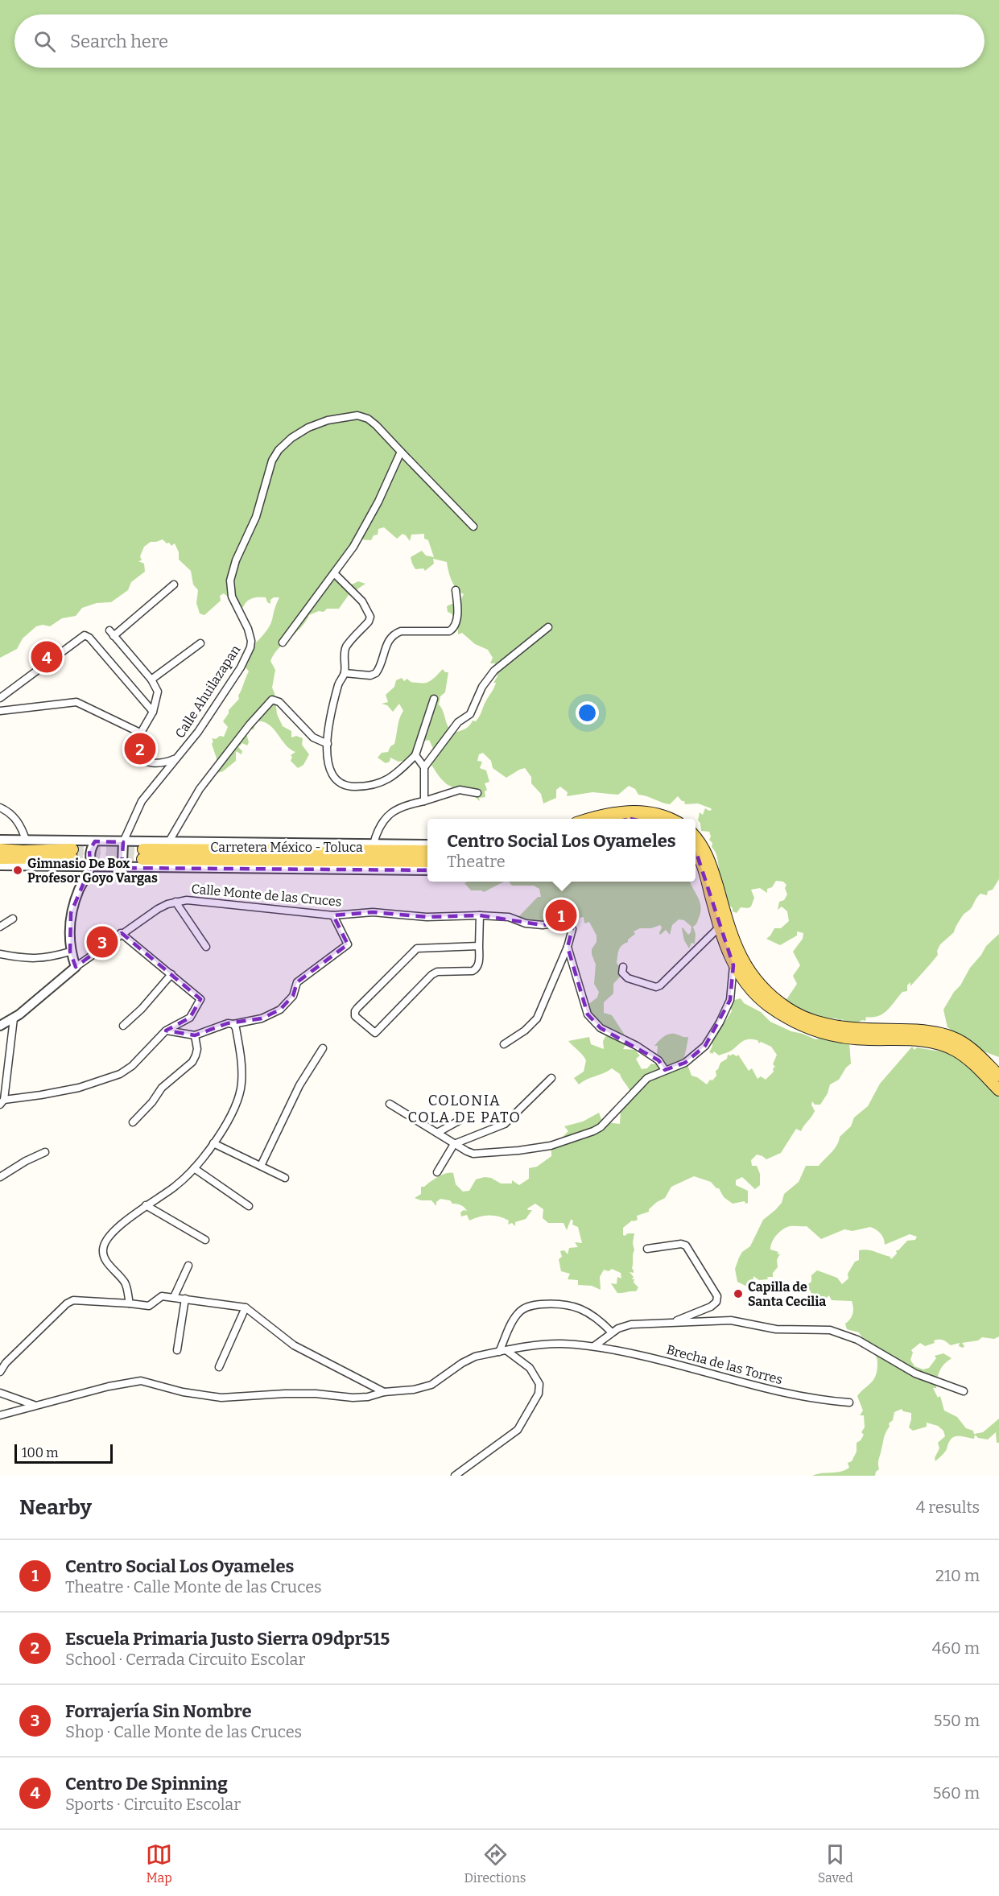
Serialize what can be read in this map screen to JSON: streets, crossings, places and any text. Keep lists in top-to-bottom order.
{
  "streets": {
    "main road": ["Carretera México - Toluca"],
    "street": ["Calle Ahuilazapan", "Calle Monte de las Cruces", "Brecha de las Torres"]
  },
  "districts": ["COLONIA COLA DE PATO"],
  "places": ["Gimnasio De Box Profesor Goyo Vargas", "Capilla de Santa Cecilia"],
  "scale_bar": "100 m",
  "page": {
    "search": "Search here",
    "pins": [
      "4",
      "2",
      "1",
      "3"
    ],
    "popup": ["Centro Social Los Oyameles", "Theatre"],
    "scale": "100 m",
    "heading": ["Nearby", "4 results"],
    "list": [
      {
        "mark": "1",
        "name": "Centro Social Los Oyameles",
        "note": "Theatre · Calle Monte de las Cruces",
        "value": "210 m"
      },
      {
        "mark": "2",
        "name": "Escuela Primaria Justo Sierra 09dpr515",
        "note": "School · Cerrada Circuito Escolar",
        "value": "460 m"
      },
      {
        "mark": "3",
        "name": "Forrajería Sin Nombre",
        "note": "Shop · Calle Monte de las Cruces",
        "value": "550 m"
      },
      {
        "mark": "4",
        "name": "Centro De Spinning",
        "note": "Sports · Circuito Escolar",
        "value": "560 m"
      }
    ],
    "nav": ["Map", "Directions", "Saved"]
  }
}
